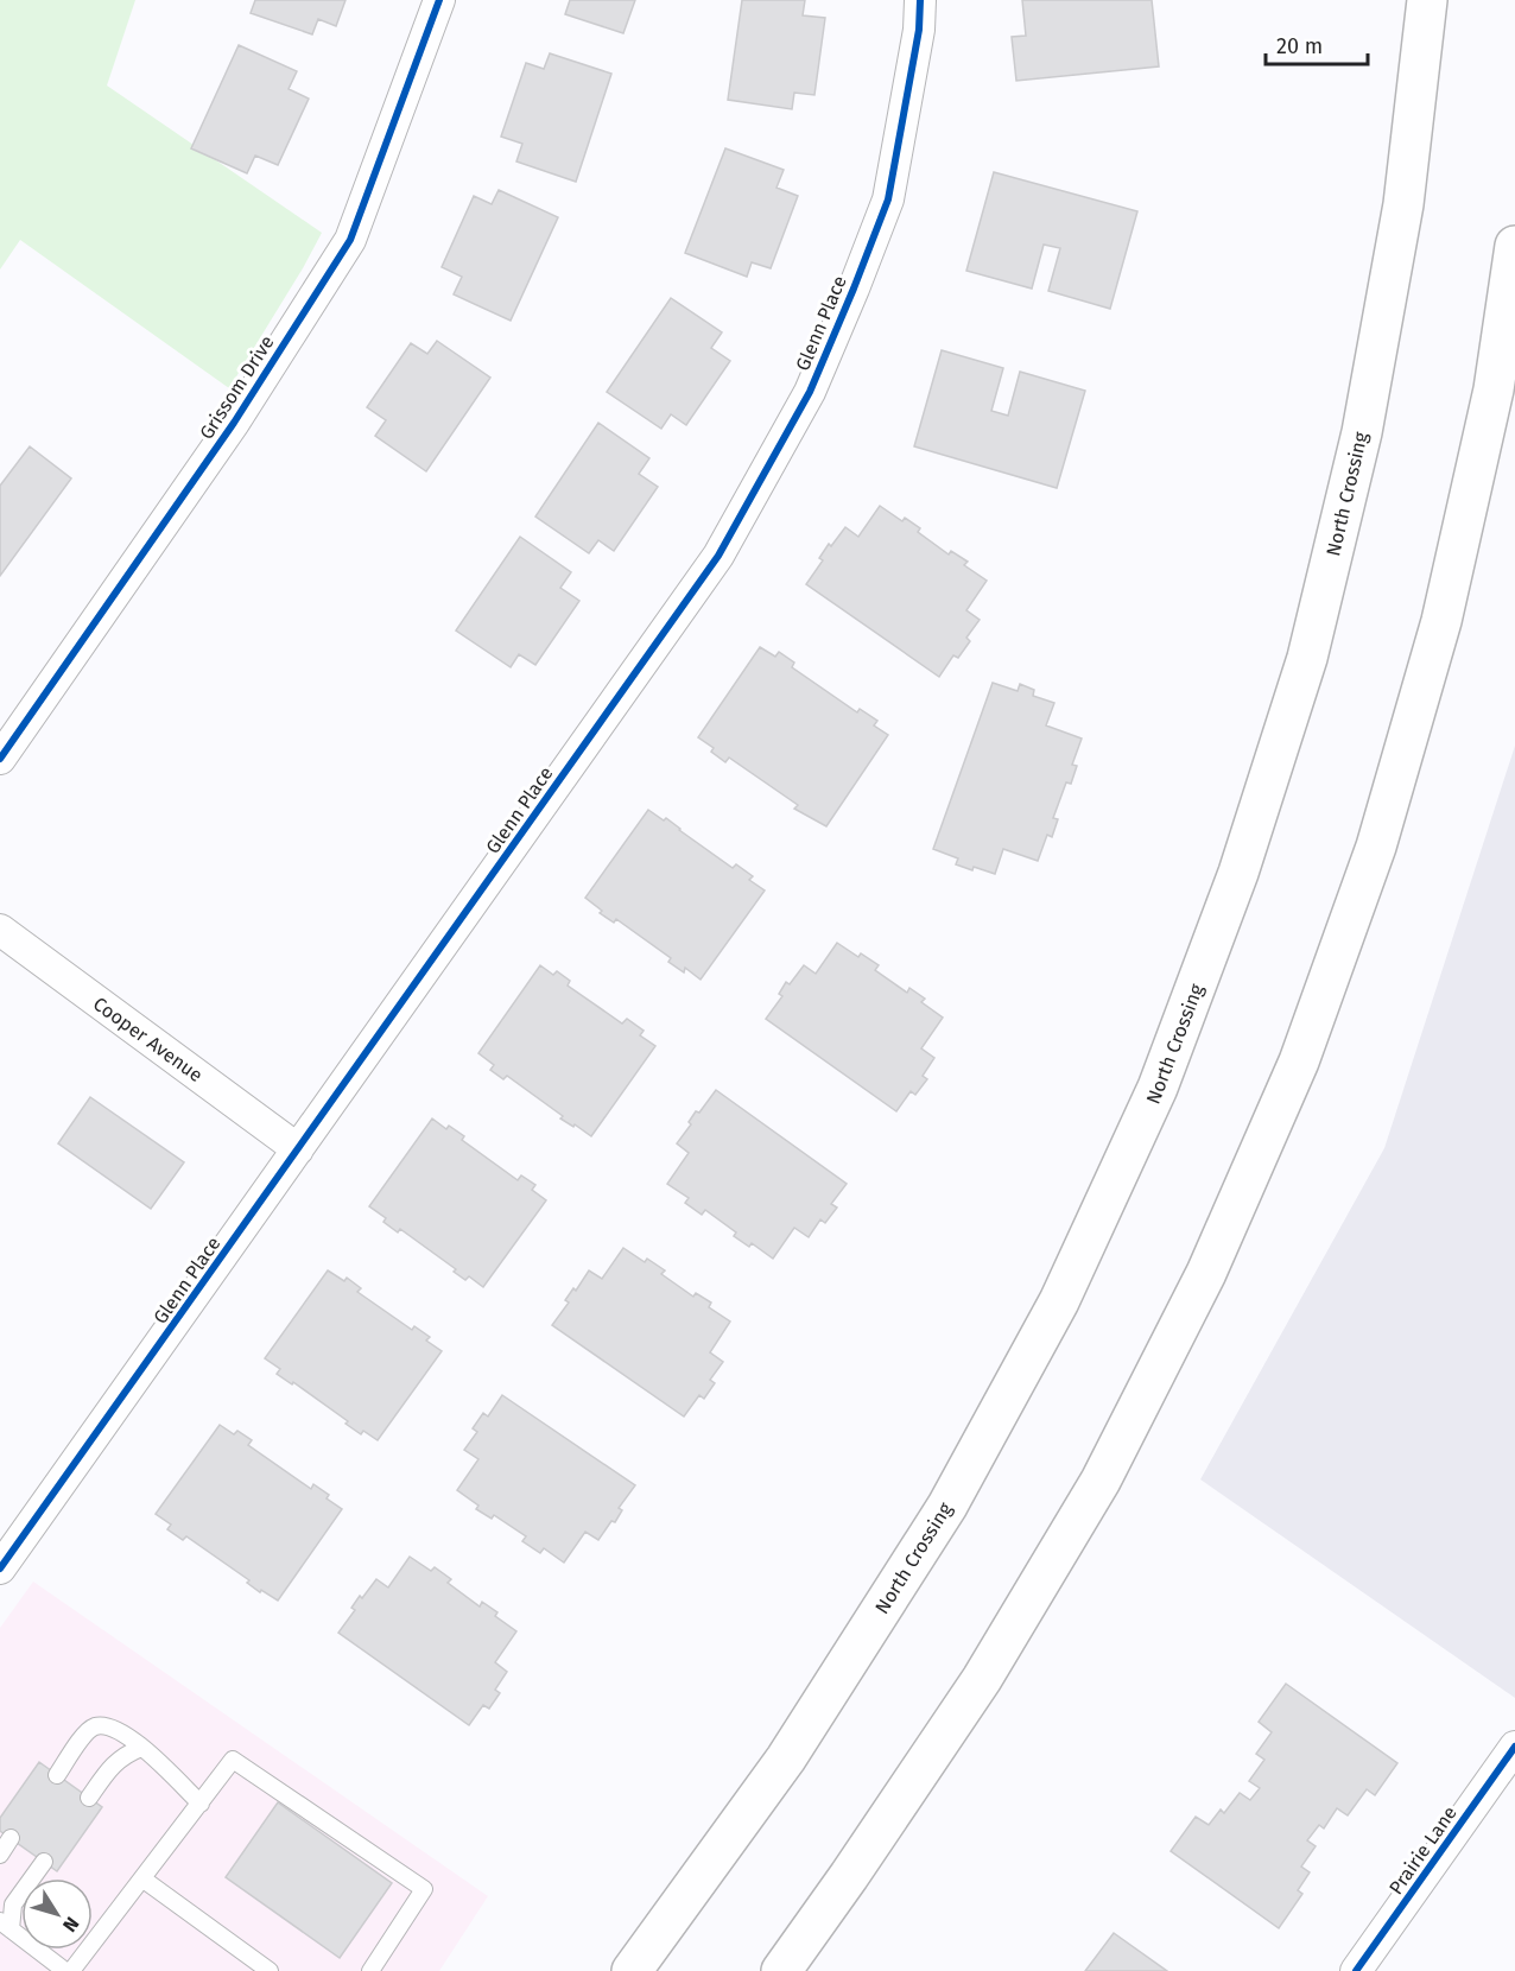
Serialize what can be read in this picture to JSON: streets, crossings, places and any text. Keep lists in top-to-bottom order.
{
  "streets": {
    "main road": ["North Crossing"],
    "street": [
      "Glenn Place",
      "Grissom Drive",
      "Cooper Avenue",
      "Prairie Lane"
    ]
  },
  "crossings": [
    ["Glenn Place", "Cooper Avenue"]
  ],
  "scale_bar": "20 m",
  "north": "bottom right"
}
